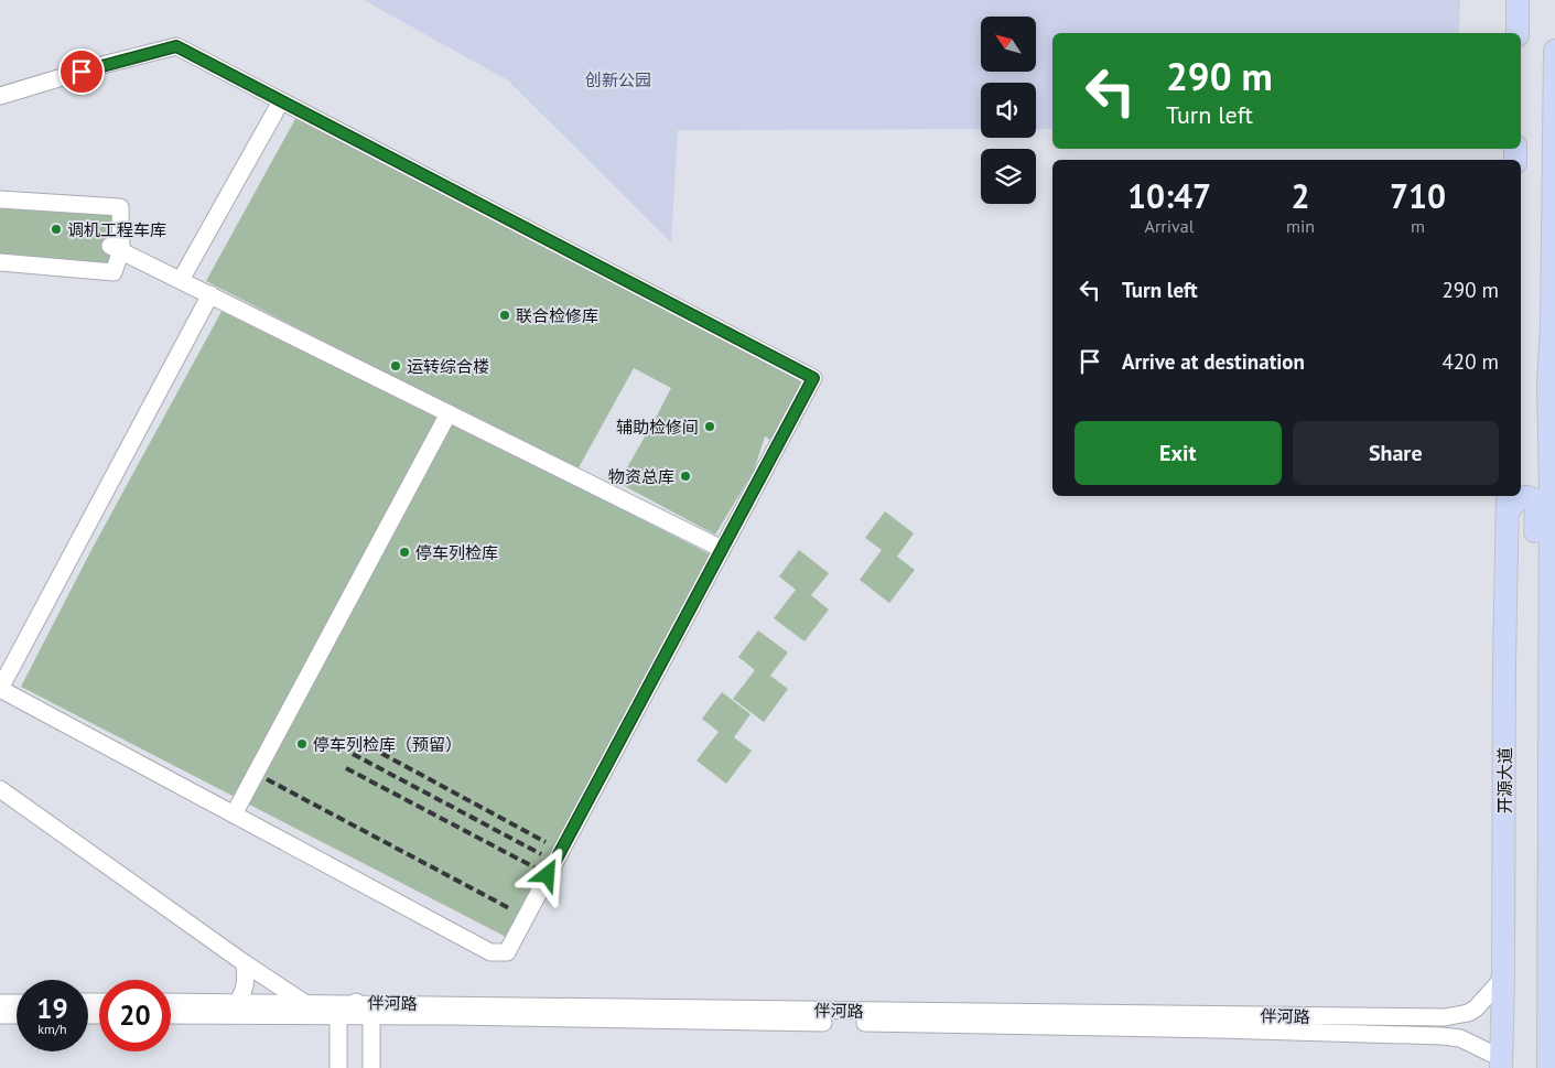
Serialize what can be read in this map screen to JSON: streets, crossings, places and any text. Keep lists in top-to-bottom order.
{
  "streets": {
    "main road": ["开源大道"],
    "street": ["伴河路"]
  },
  "crossings": [
    ["开源大道", "伴河路"]
  ],
  "parks": ["创新公园"],
  "places": [
    "调机工程车库",
    "联合检修库",
    "运转综合楼",
    "辅助检修间",
    "物资总库",
    "停车列检库",
    "停车列检库（预留）"
  ],
  "north": "top left",
  "page": {
    "turn": ["290 m", "Turn left"],
    "eta": [
      "10:47",
      "Arrival",
      "2",
      "min",
      "710",
      "m"
    ],
    "list": [
      {
        "name": "Turn left",
        "value": "290 m"
      },
      {
        "name": "Arrive at destination",
        "value": "420 m"
      }
    ],
    "buttons": ["Exit", "Share"],
    "speed": "19 km/h",
    "limit": "20"
  }
}
